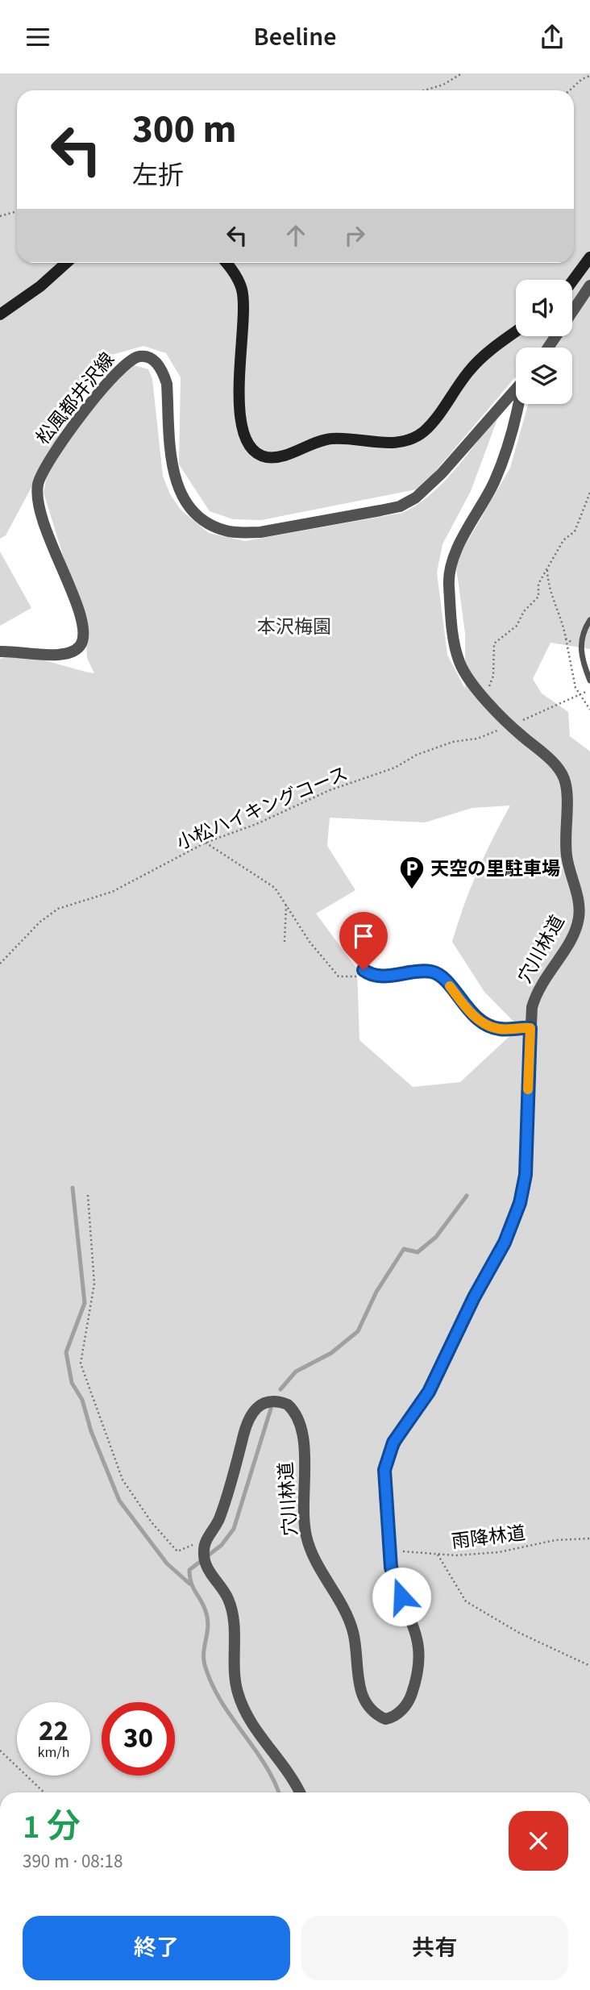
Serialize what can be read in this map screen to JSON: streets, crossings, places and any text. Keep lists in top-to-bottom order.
{
  "streets": {
    "street": ["松風都井沢線", "穴川林道"],
    "path": ["小松ハイキングコース", "雨降林道"]
  },
  "crossings": [
    ["小松ハイキングコース", "穴川林道"],
    ["穴川林道", "雨降林道"]
  ],
  "parks": ["本沢梅園"],
  "places": {
    "parking": ["天空の里駐車場"]
  },
  "page": {
    "header": "Beeline",
    "turn": ["300 m", "左折"],
    "speed": "22 km/h",
    "limit": "30",
    "heading": ["1 分", "390 m · 08:18"],
    "buttons": ["終了", "共有"]
  }
}
